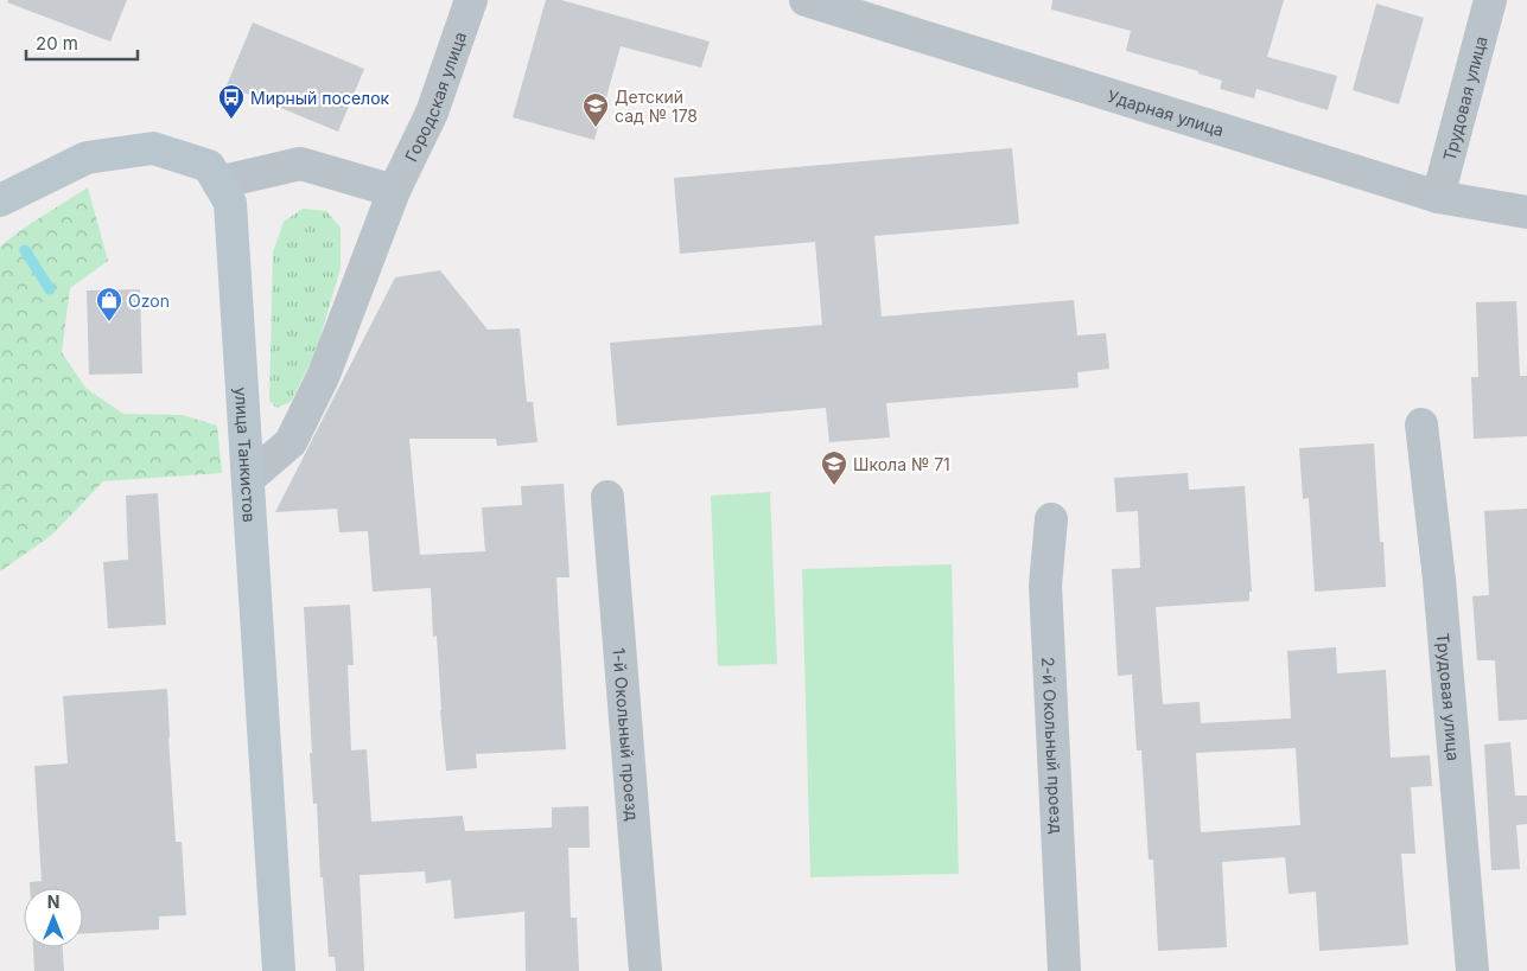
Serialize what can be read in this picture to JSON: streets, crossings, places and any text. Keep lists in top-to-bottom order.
{
  "streets": {
    "main road": ["улица Танкистов"],
    "street": [
      "Городская улица",
      "Трудовая улица",
      "Ударная улица",
      "1-й Окольный проезд",
      "2-й Окольный проезд"
    ]
  },
  "crossings": [
    ["Городская улица", "улица Танкистов"],
    ["Трудовая улица", "Ударная улица"]
  ],
  "places": {
    "bus stop": ["Мирный поселок"],
    "school or university": ["Детский сад № 178", "Школа № 71"],
    "shop": ["Ozon"]
  },
  "scale_bar": "20 m",
  "north": "top"
}
